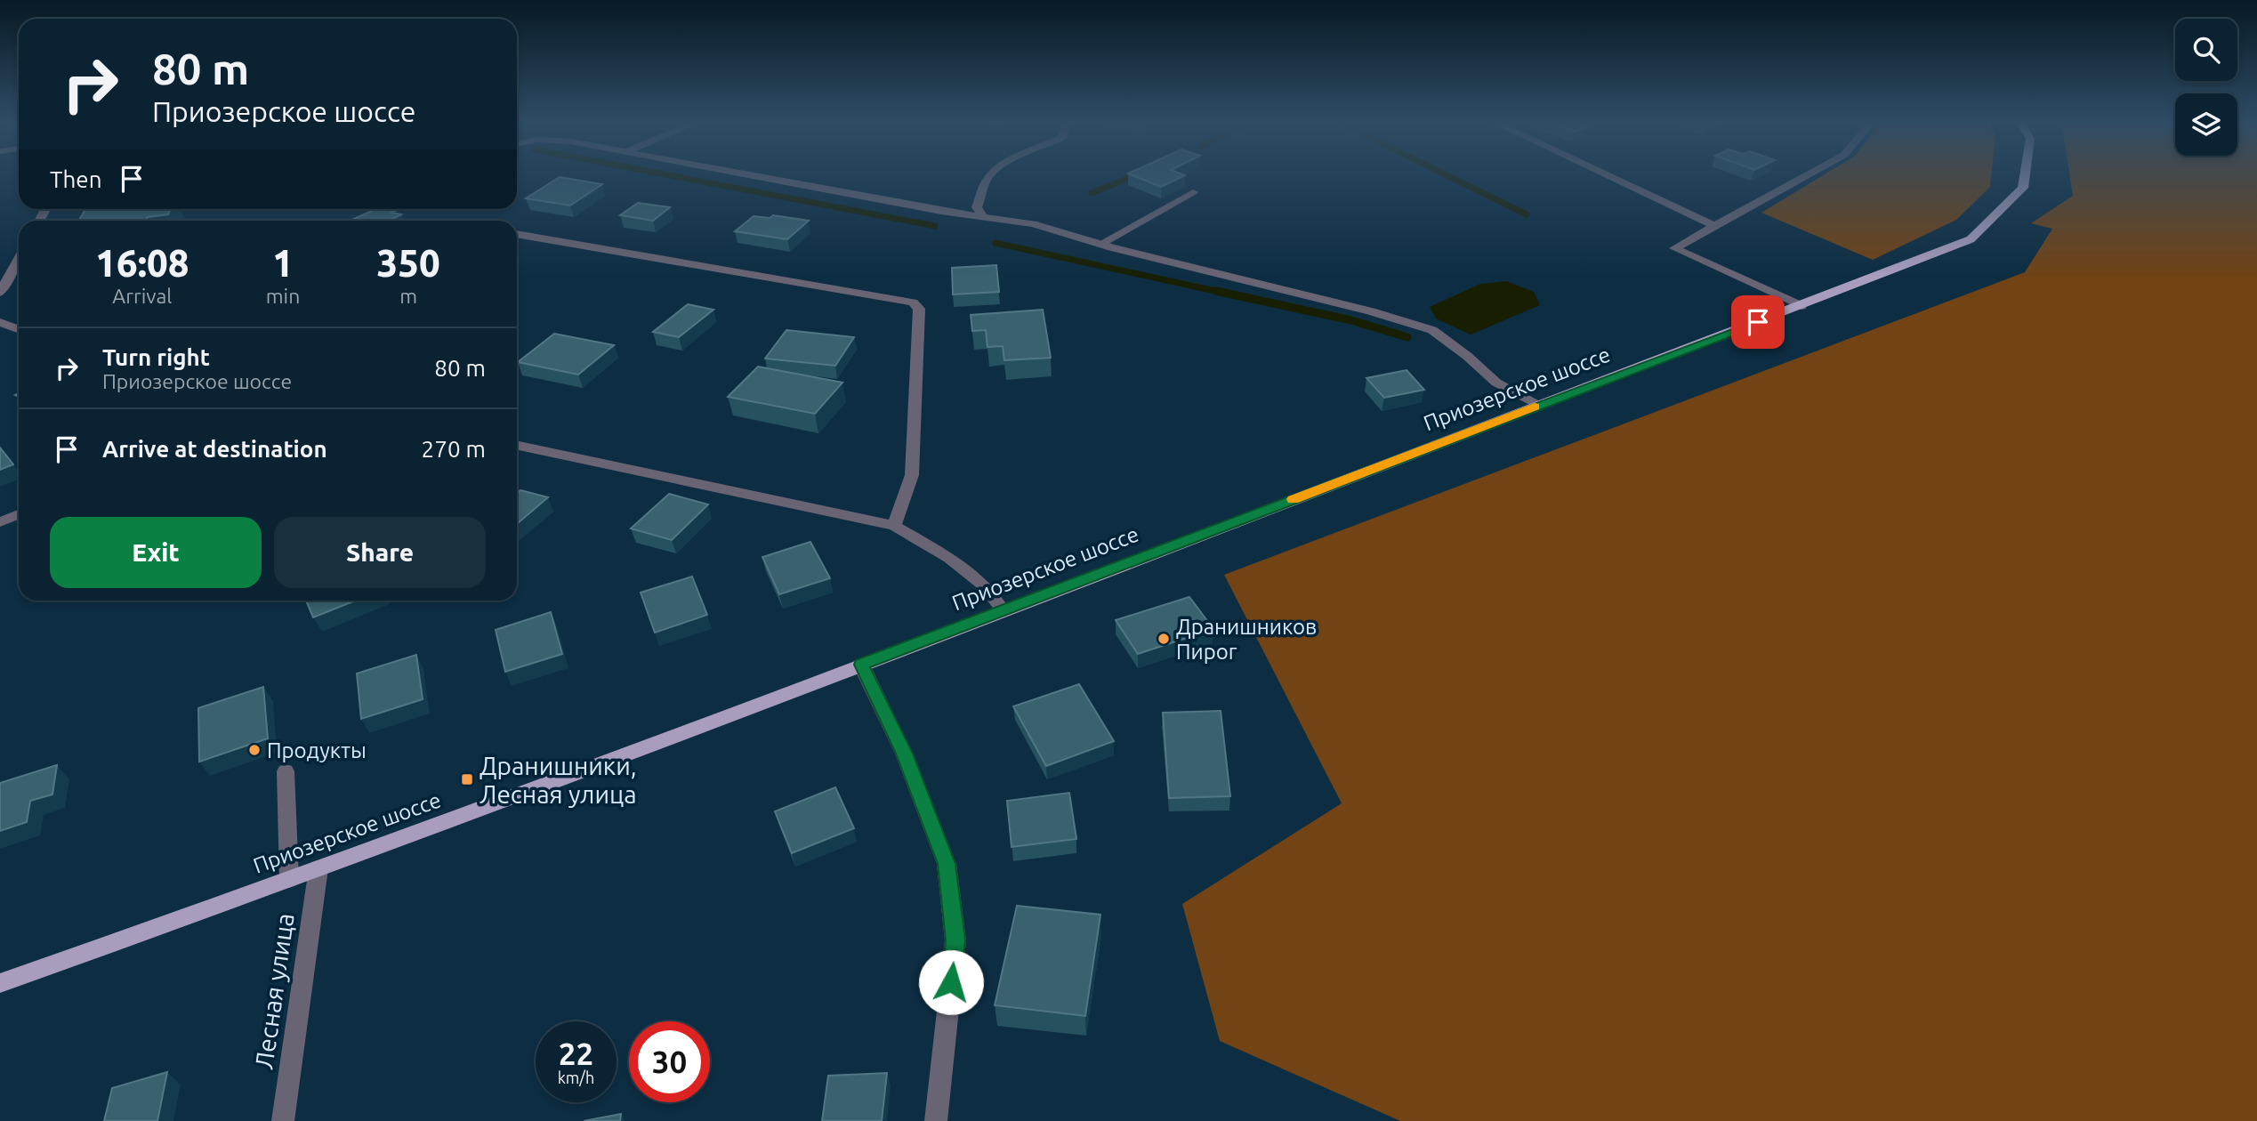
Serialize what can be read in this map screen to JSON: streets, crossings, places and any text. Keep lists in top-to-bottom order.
{
  "streets": {
    "main road": ["Приозерское шоссе"],
    "street": ["Лесная улица"]
  },
  "crossings": [
    ["Приозерское шоссе", "Лесная улица"]
  ],
  "places": {
    "other": ["Дранишников Пирог", "Продукты"],
    "transit": ["Дранишники, Лесная улица"]
  },
  "page": {
    "turn": ["80 m", "Приозерское шоссе"],
    "then": "Then",
    "eta": [
      "16:08",
      "Arrival",
      "1",
      "min",
      "350",
      "m"
    ],
    "list": [
      {
        "name": "Turn right",
        "note": "Приозерское шоссе",
        "value": "80 m"
      },
      {
        "name": "Arrive at destination",
        "value": "270 m"
      }
    ],
    "buttons": ["Exit", "Share"],
    "speed": "22 km/h",
    "limit": "30"
  }
}
